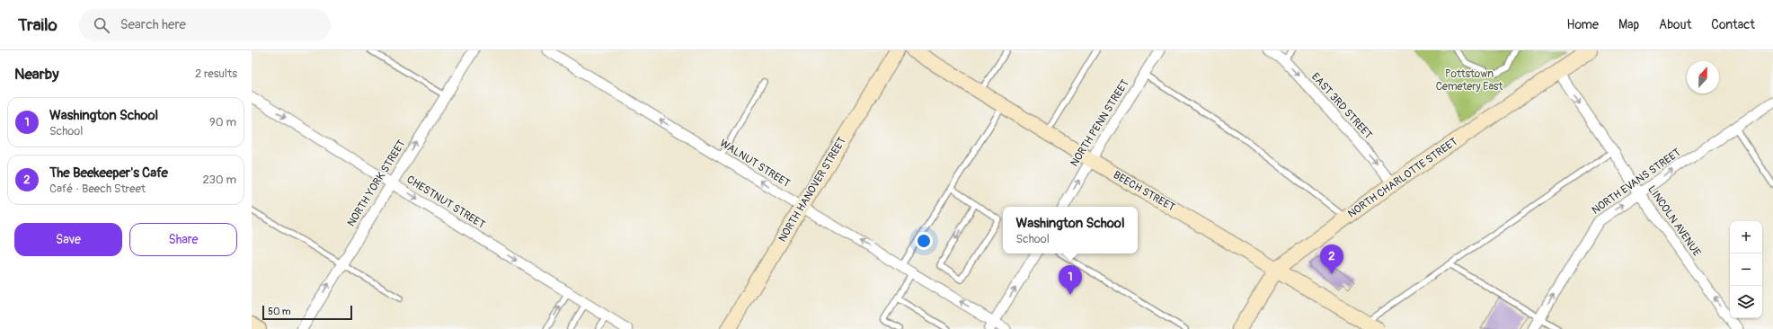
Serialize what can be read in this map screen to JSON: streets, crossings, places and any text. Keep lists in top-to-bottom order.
{
  "streets": {
    "street": [
      "EAST 3RD STREET",
      "NORTH PENN STREET",
      "WALNUT STREET",
      "NORTH CHARLOTTE STREET",
      "NORTH EVANS STREET",
      "NORTH YORK STREET",
      "NORTH HANOVER STREET",
      "BEECH STREET",
      "CHESTNUT STREET",
      "LINCOLN AVENUE"
    ]
  },
  "crossings": [
    ["EAST 3RD STREET", "NORTH CHARLOTTE STREET"],
    ["NORTH PENN STREET", "BEECH STREET"],
    ["WALNUT STREET", "NORTH HANOVER STREET"],
    ["NORTH CHARLOTTE STREET", "BEECH STREET"],
    ["NORTH CHARLOTTE STREET", "LINCOLN AVENUE"],
    ["NORTH EVANS STREET", "LINCOLN AVENUE"],
    ["NORTH YORK STREET", "CHESTNUT STREET"]
  ],
  "one_way": [
    "EAST 3RD STREET",
    "WALNUT STREET",
    "NORTH EVANS STREET",
    "NORTH YORK STREET",
    "CHESTNUT STREET"
  ],
  "parks": ["Pottstown Cemetery East"],
  "scale_bar": "50 m",
  "north": "top",
  "page": {
    "header": "Trailo",
    "search": "Search here",
    "nav": [
      "Home",
      "Map",
      "About",
      "Contact"
    ],
    "heading": ["Nearby", "2 results"],
    "list": [
      {
        "mark": "1",
        "name": "Washington School",
        "note": "School",
        "value": "90 m"
      },
      {
        "mark": "2",
        "name": "The Beekeeper's Cafe",
        "note": "Café · Beech Street",
        "value": "230 m"
      }
    ],
    "popup": ["Washington School", "School"],
    "buttons": ["Save", "Share"],
    "map_buttons": ["+", "−"],
    "pins": ["2", "1"],
    "scale": "50 m"
  }
}
